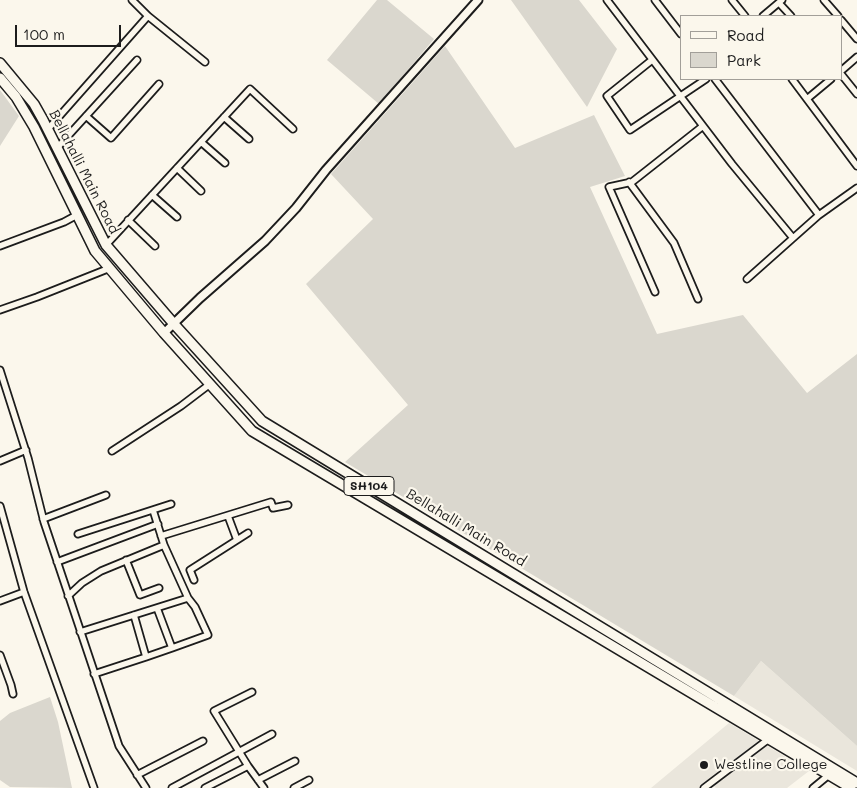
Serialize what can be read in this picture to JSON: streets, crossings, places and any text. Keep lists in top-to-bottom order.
{
  "streets": {
    "main road": ["Bellahalli Main Road", "SH104"]
  },
  "places": ["Westline College"],
  "legend": ["Road", "Park"],
  "scale_bar": "100 m"
}
